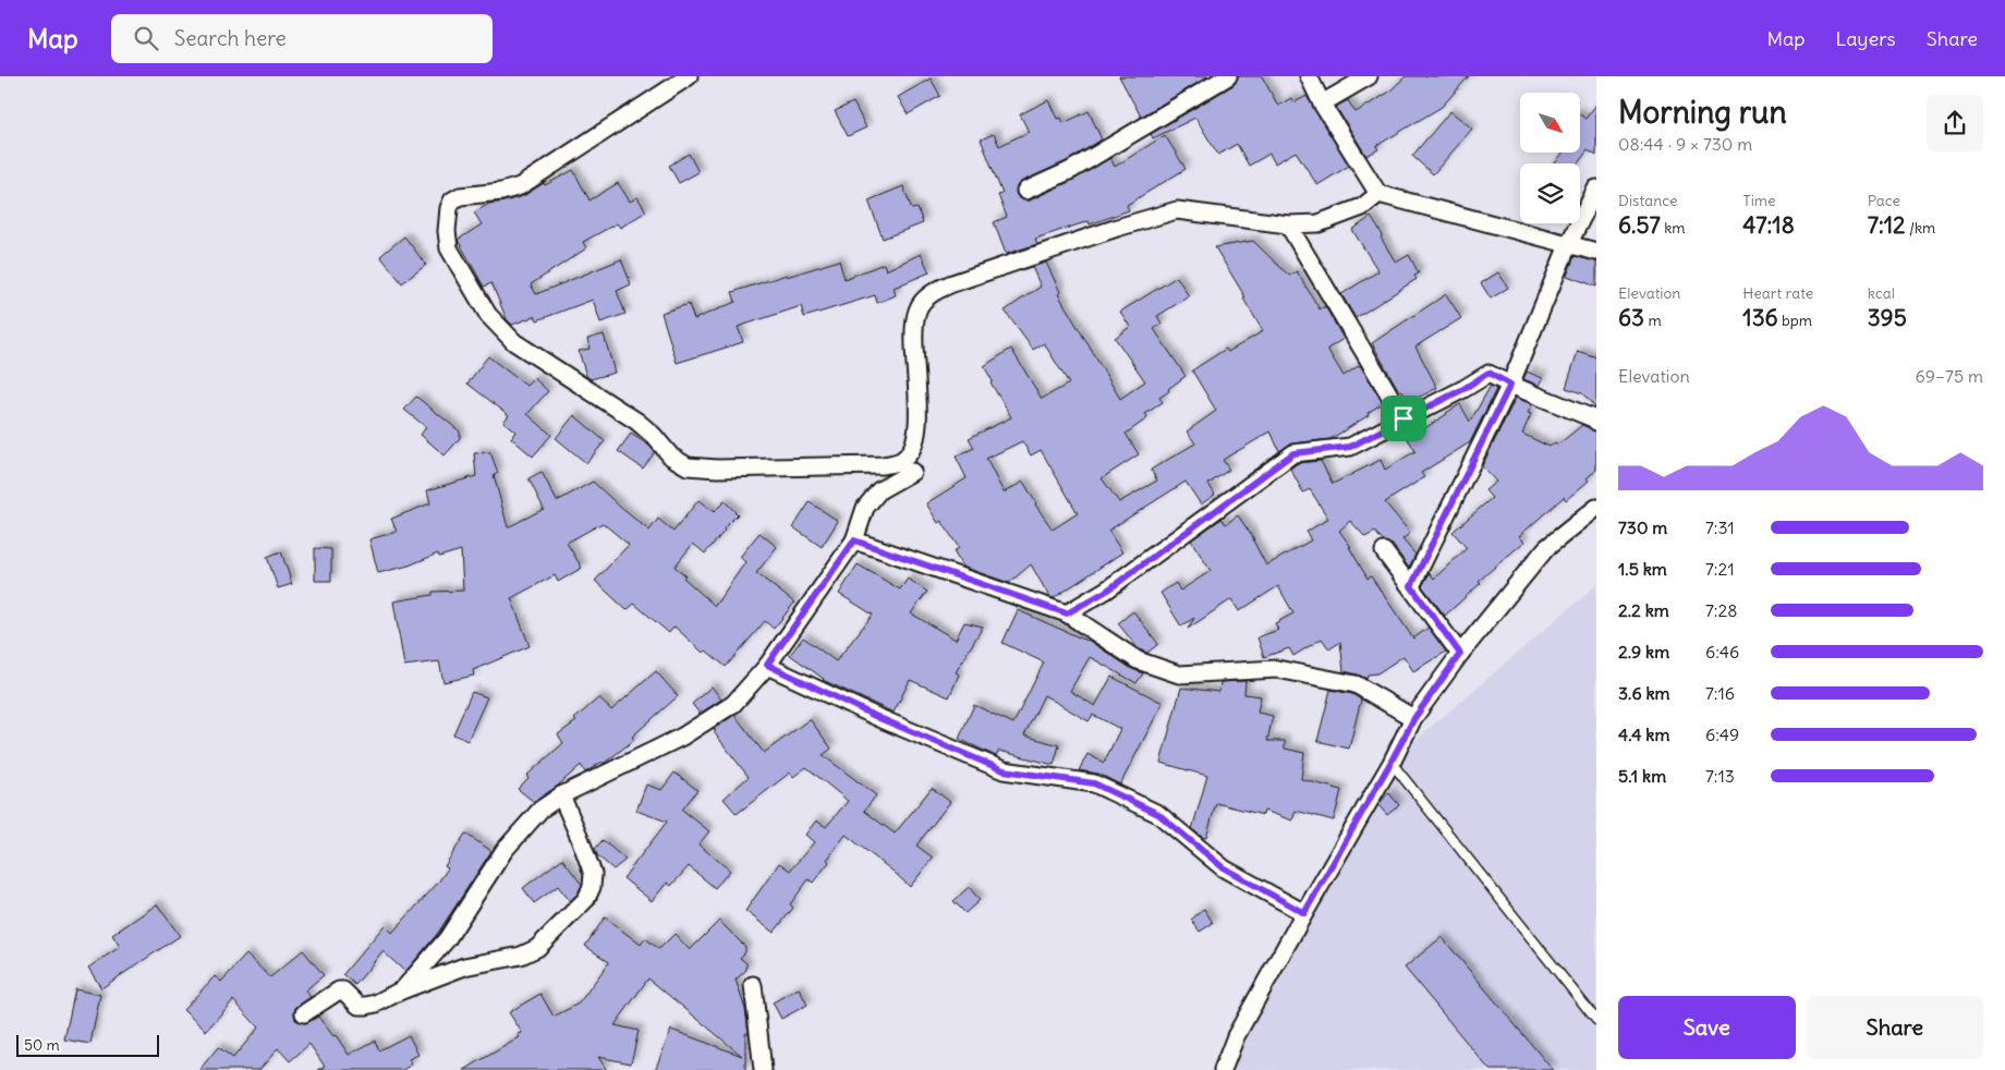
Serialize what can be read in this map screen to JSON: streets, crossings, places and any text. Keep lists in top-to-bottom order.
{
  "scale_bar": "50 m",
  "north": "bottom right",
  "page": {
    "header": "Map",
    "search": "Search here",
    "nav": ["Map", "Layers", "Share"],
    "heading": ["Morning run", "08:44 · 9 × 730 m"],
    "stats": [
      ["Distance", "6.57 km"],
      ["Time", "47:18"],
      ["Pace", "7:12 /km"],
      ["Elevation", "63 m"],
      ["Heart rate", "136 bpm"],
      ["kcal", "395"]
    ],
    "chart": ["Elevation", "69–75 m"],
    "list": [
      {
        "name": "730 m",
        "note": "7:31"
      },
      {
        "name": "1.5 km",
        "note": "7:21"
      },
      {
        "name": "2.2 km",
        "note": "7:28"
      },
      {
        "name": "2.9 km",
        "note": "6:46"
      },
      {
        "name": "3.6 km",
        "note": "7:16"
      },
      {
        "name": "4.4 km",
        "note": "6:49"
      },
      {
        "name": "5.1 km",
        "note": "7:13"
      }
    ],
    "buttons": ["Save", "Share"],
    "scale": "50 m"
  }
}
